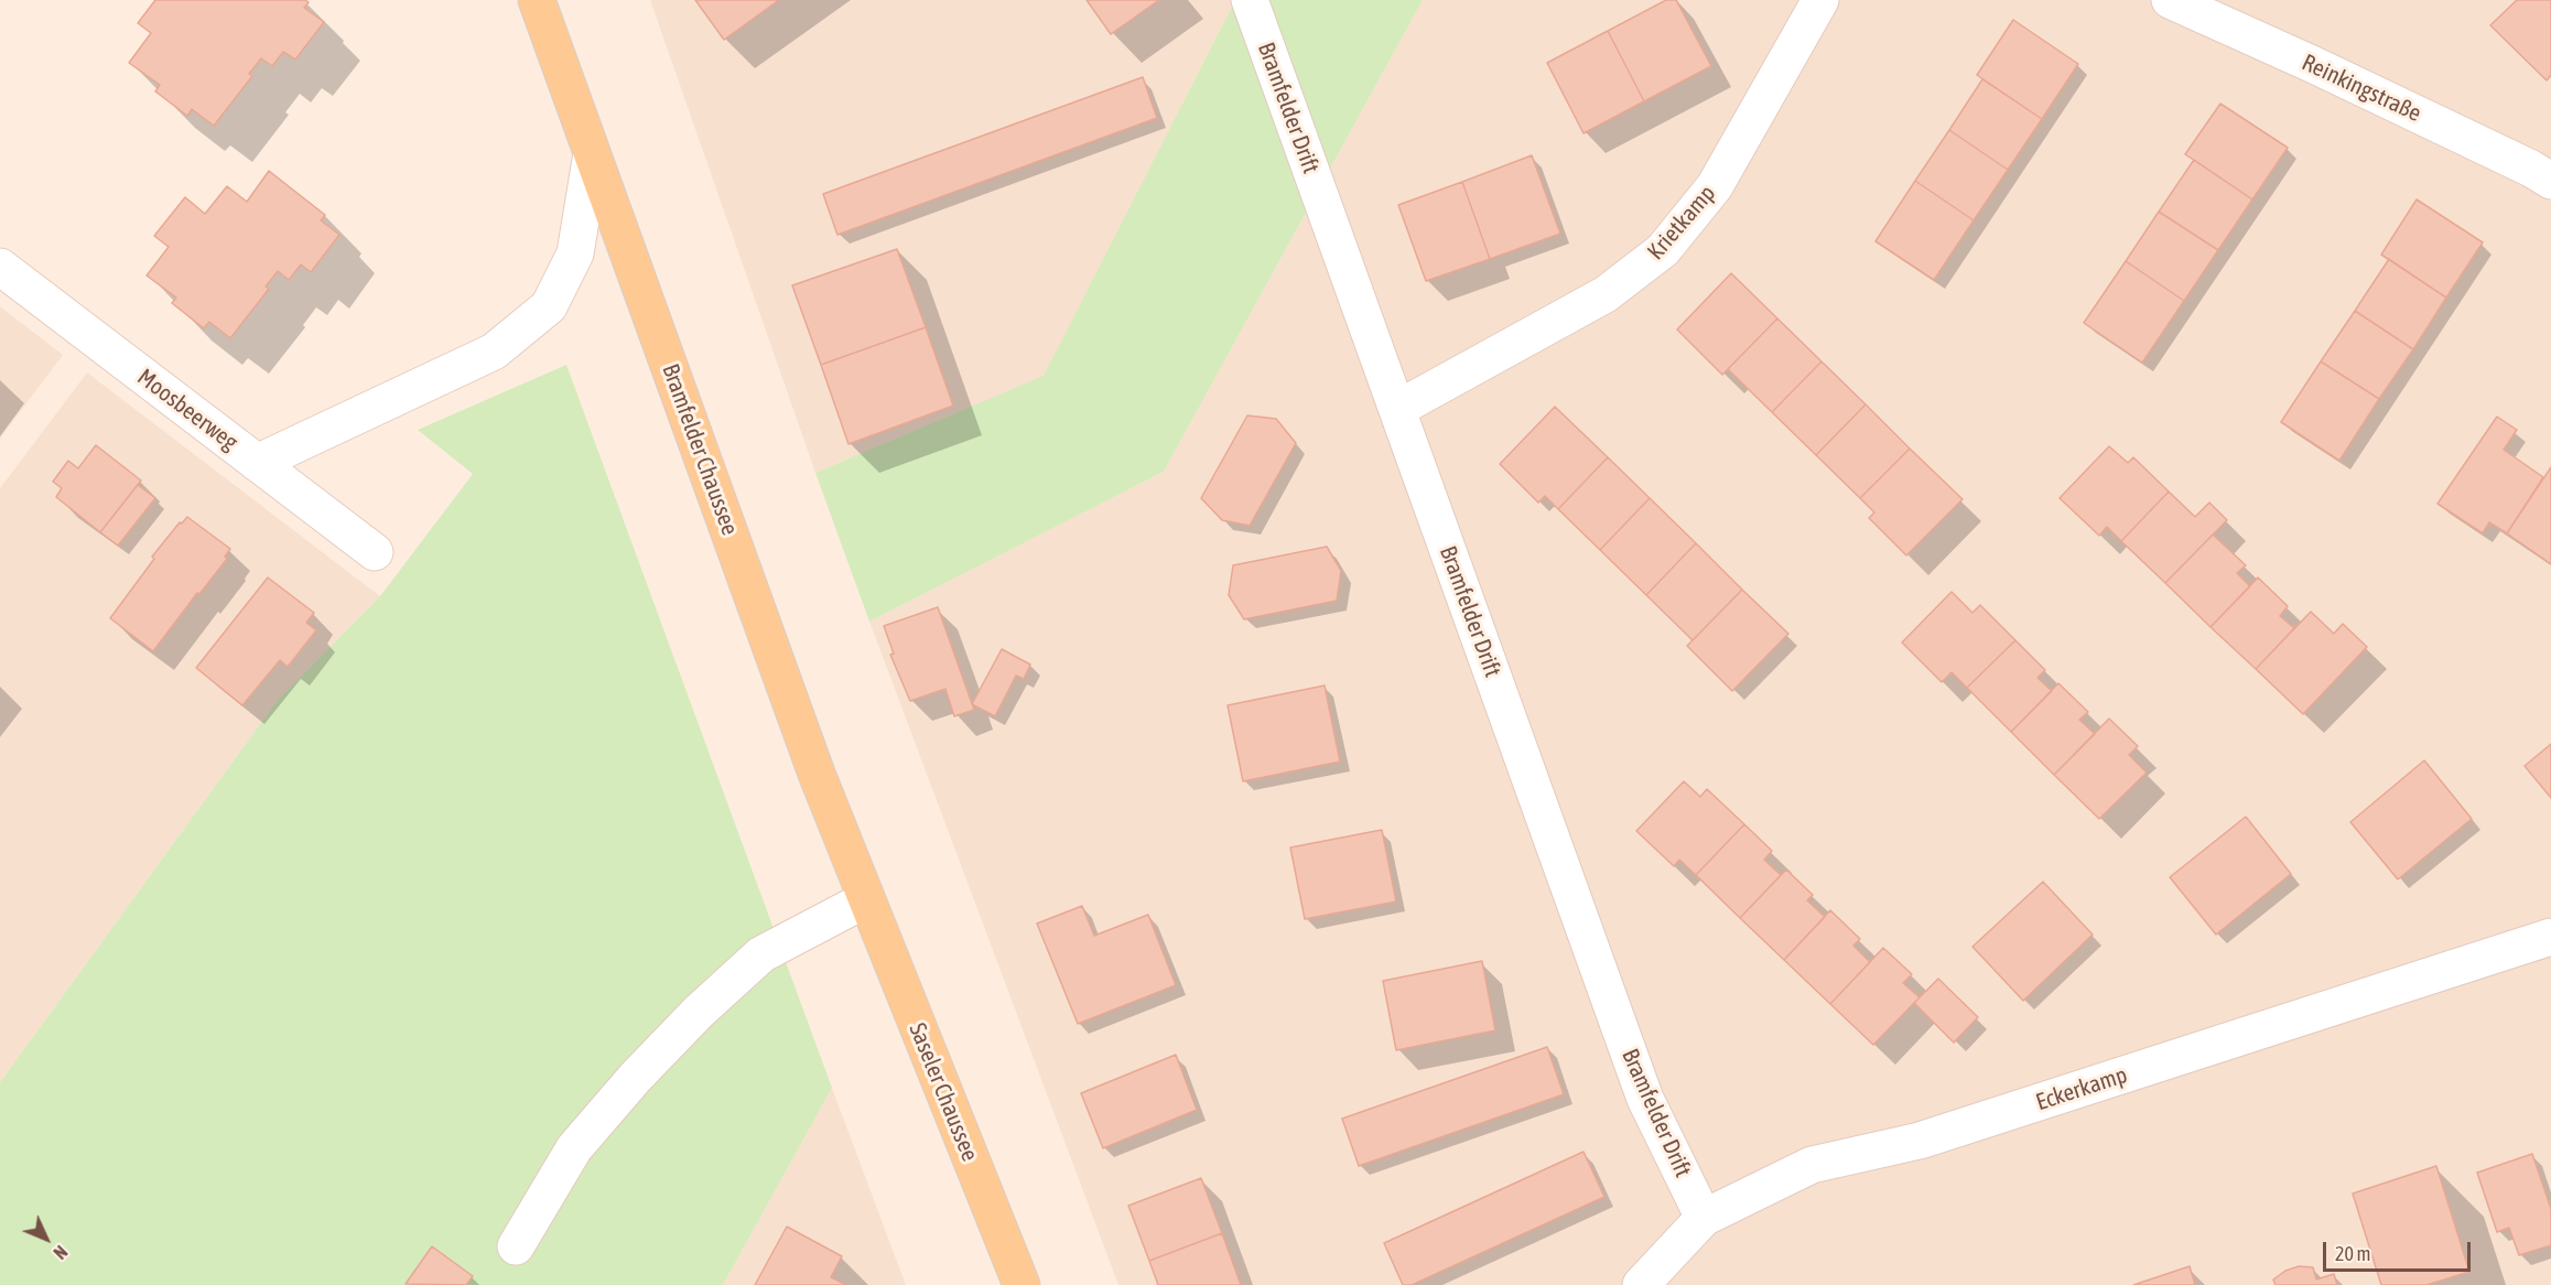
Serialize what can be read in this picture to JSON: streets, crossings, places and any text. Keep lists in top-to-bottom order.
{
  "streets": {
    "main road": ["Bramfelder Chaussee", "Saseler Chaussee"],
    "street": [
      "Reinkingstraße",
      "Bramfelder Drift",
      "Krietkamp",
      "Moosbeerweg",
      "Eckerkamp"
    ]
  },
  "crossings": [
    ["Bramfelder Drift", "Krietkamp"],
    ["Bramfelder Drift", "Eckerkamp"],
    ["Bramfelder Chaussee", "Saseler Chaussee"]
  ],
  "scale_bar": "20 m",
  "north": "bottom right"
}
